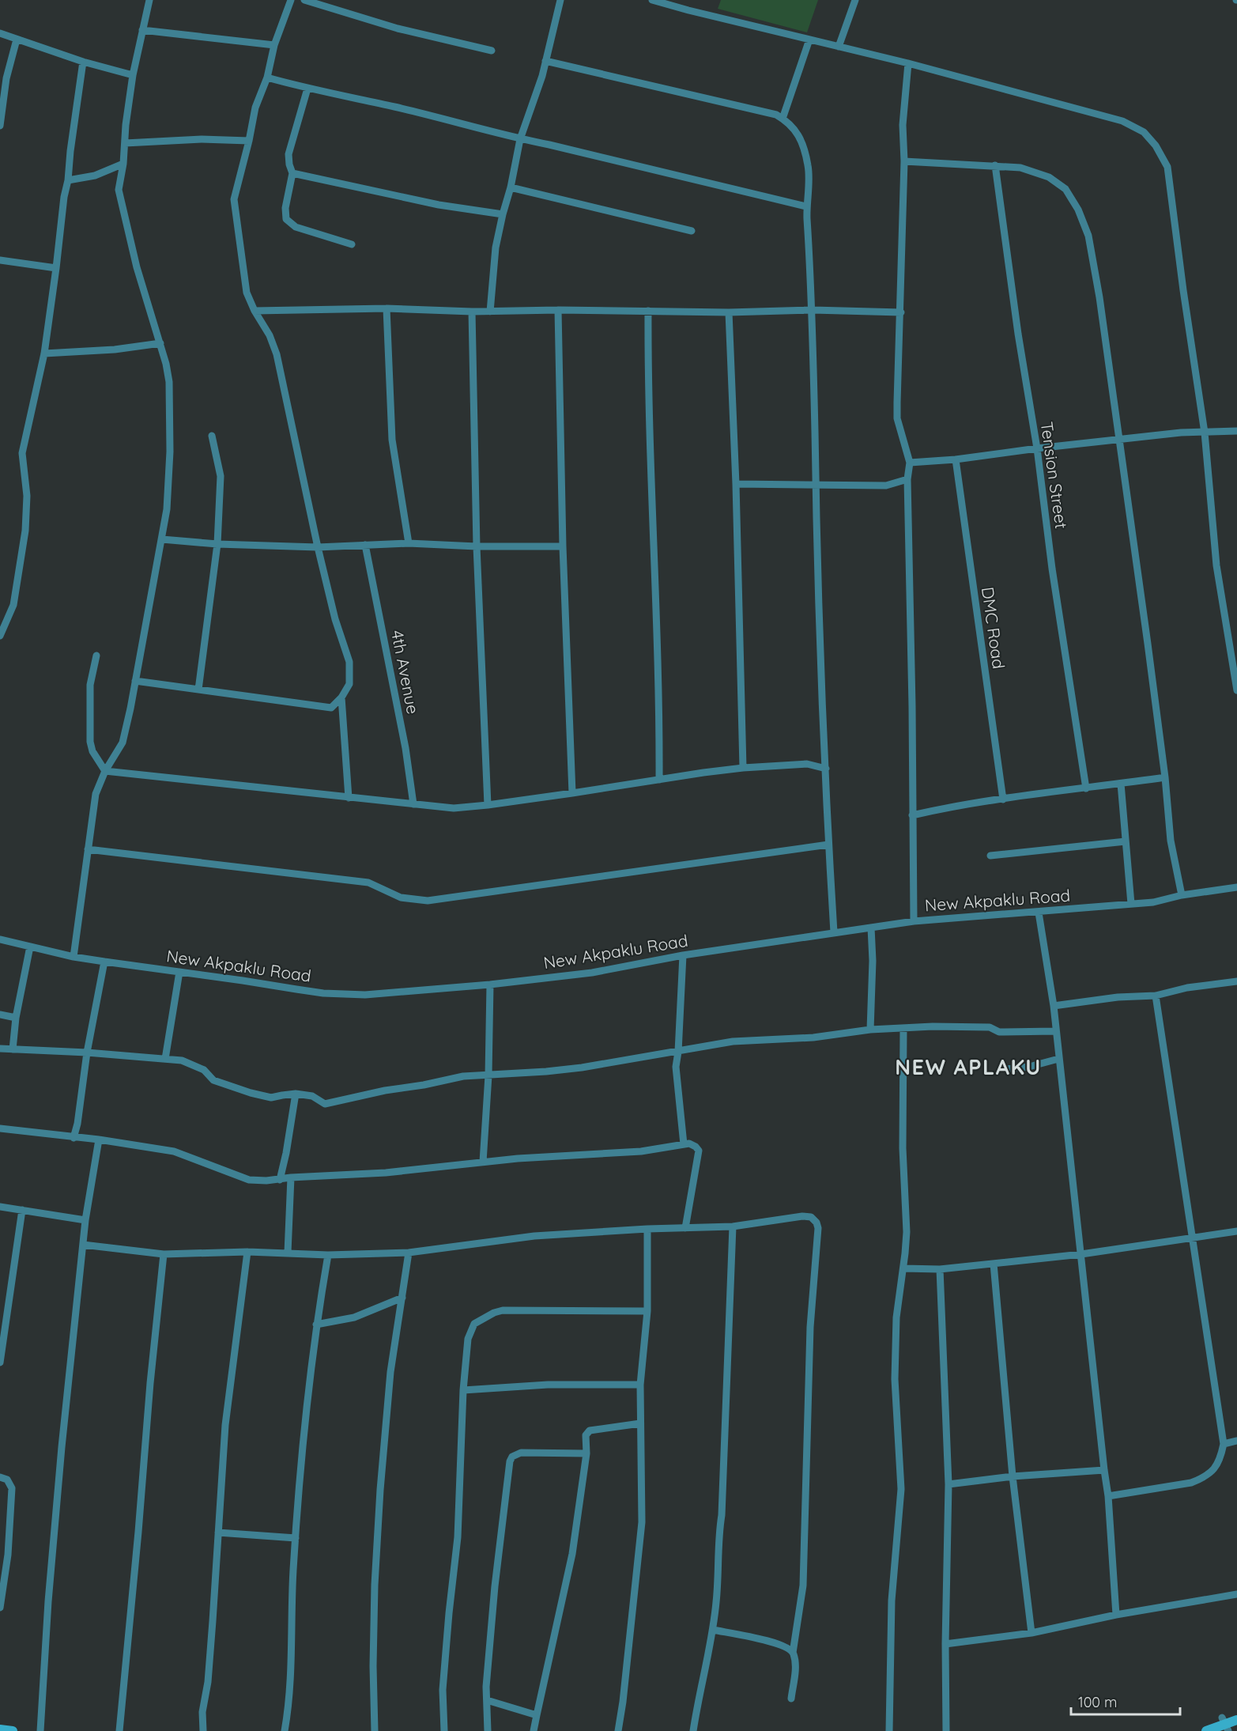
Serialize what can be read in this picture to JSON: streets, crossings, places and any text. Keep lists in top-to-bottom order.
{
  "streets": {
    "street": [
      "Tension Street",
      "DMC Road",
      "4th Avenue",
      "New Akpaklu Road"
    ]
  },
  "districts": ["NEW APLAKU"],
  "scale_bar": "100 m"
}
